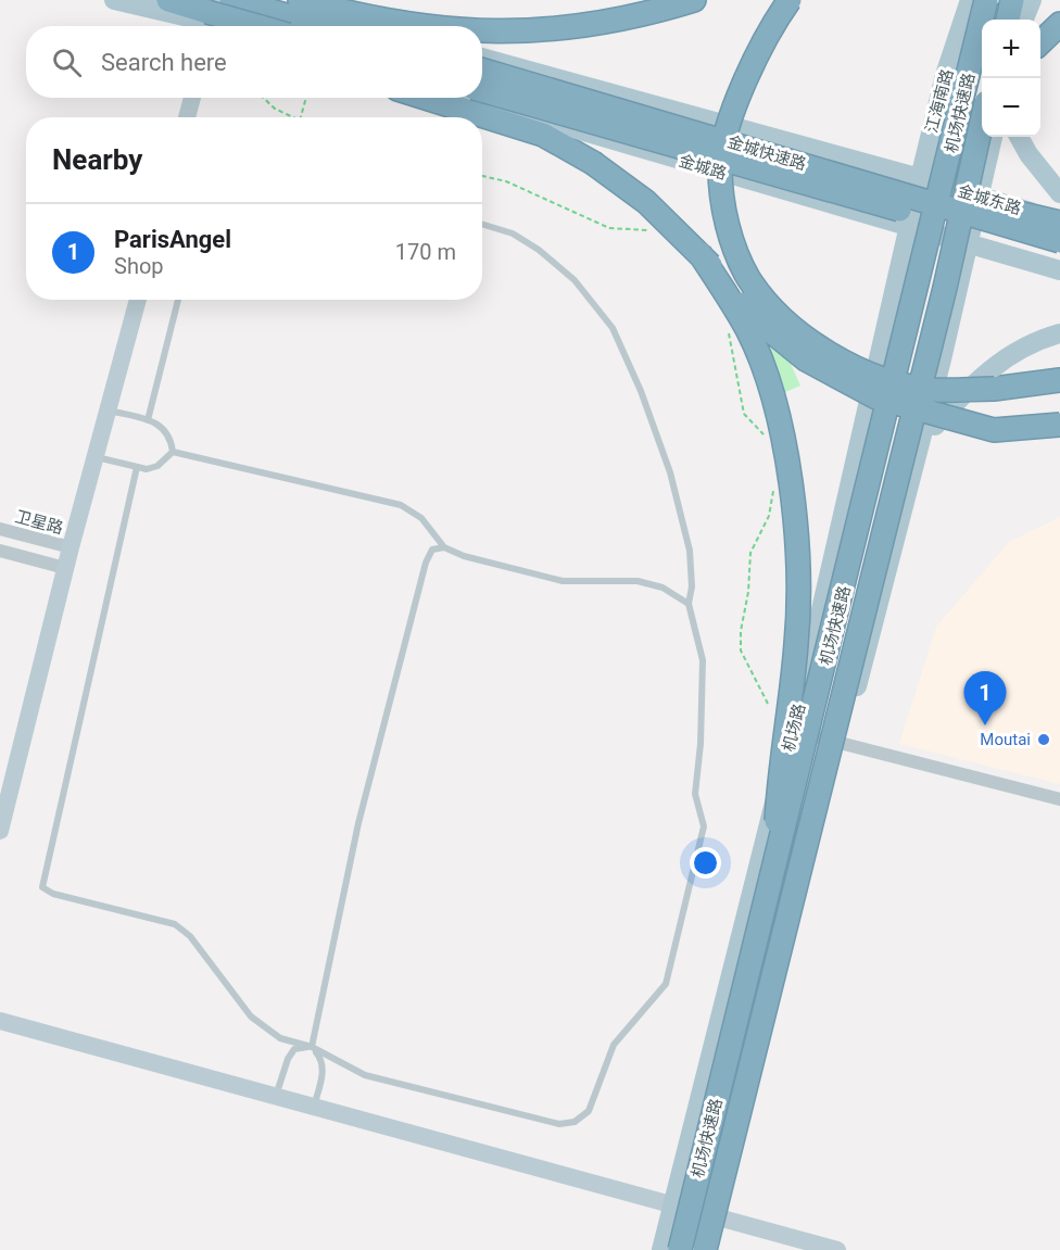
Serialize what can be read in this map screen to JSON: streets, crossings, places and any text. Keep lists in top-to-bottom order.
{
  "streets": {
    "highway": ["机场快速路", "金城快速路"],
    "main road": [
      "江海南路",
      "金城路",
      "金城东路",
      "机场路"
    ],
    "street": ["卫星路"]
  },
  "crossings": [
    ["江海南路", "金城东路"],
    ["江海南路", "机场路"],
    ["金城路", "机场路"]
  ],
  "places": ["Moutai"],
  "page": {
    "map_buttons": ["+", "−"],
    "search": "Search here",
    "heading": "Nearby",
    "list": [
      {
        "mark": "1",
        "name": "ParisAngel",
        "note": "Shop",
        "value": "170 m"
      }
    ],
    "pins": "1"
  }
}
